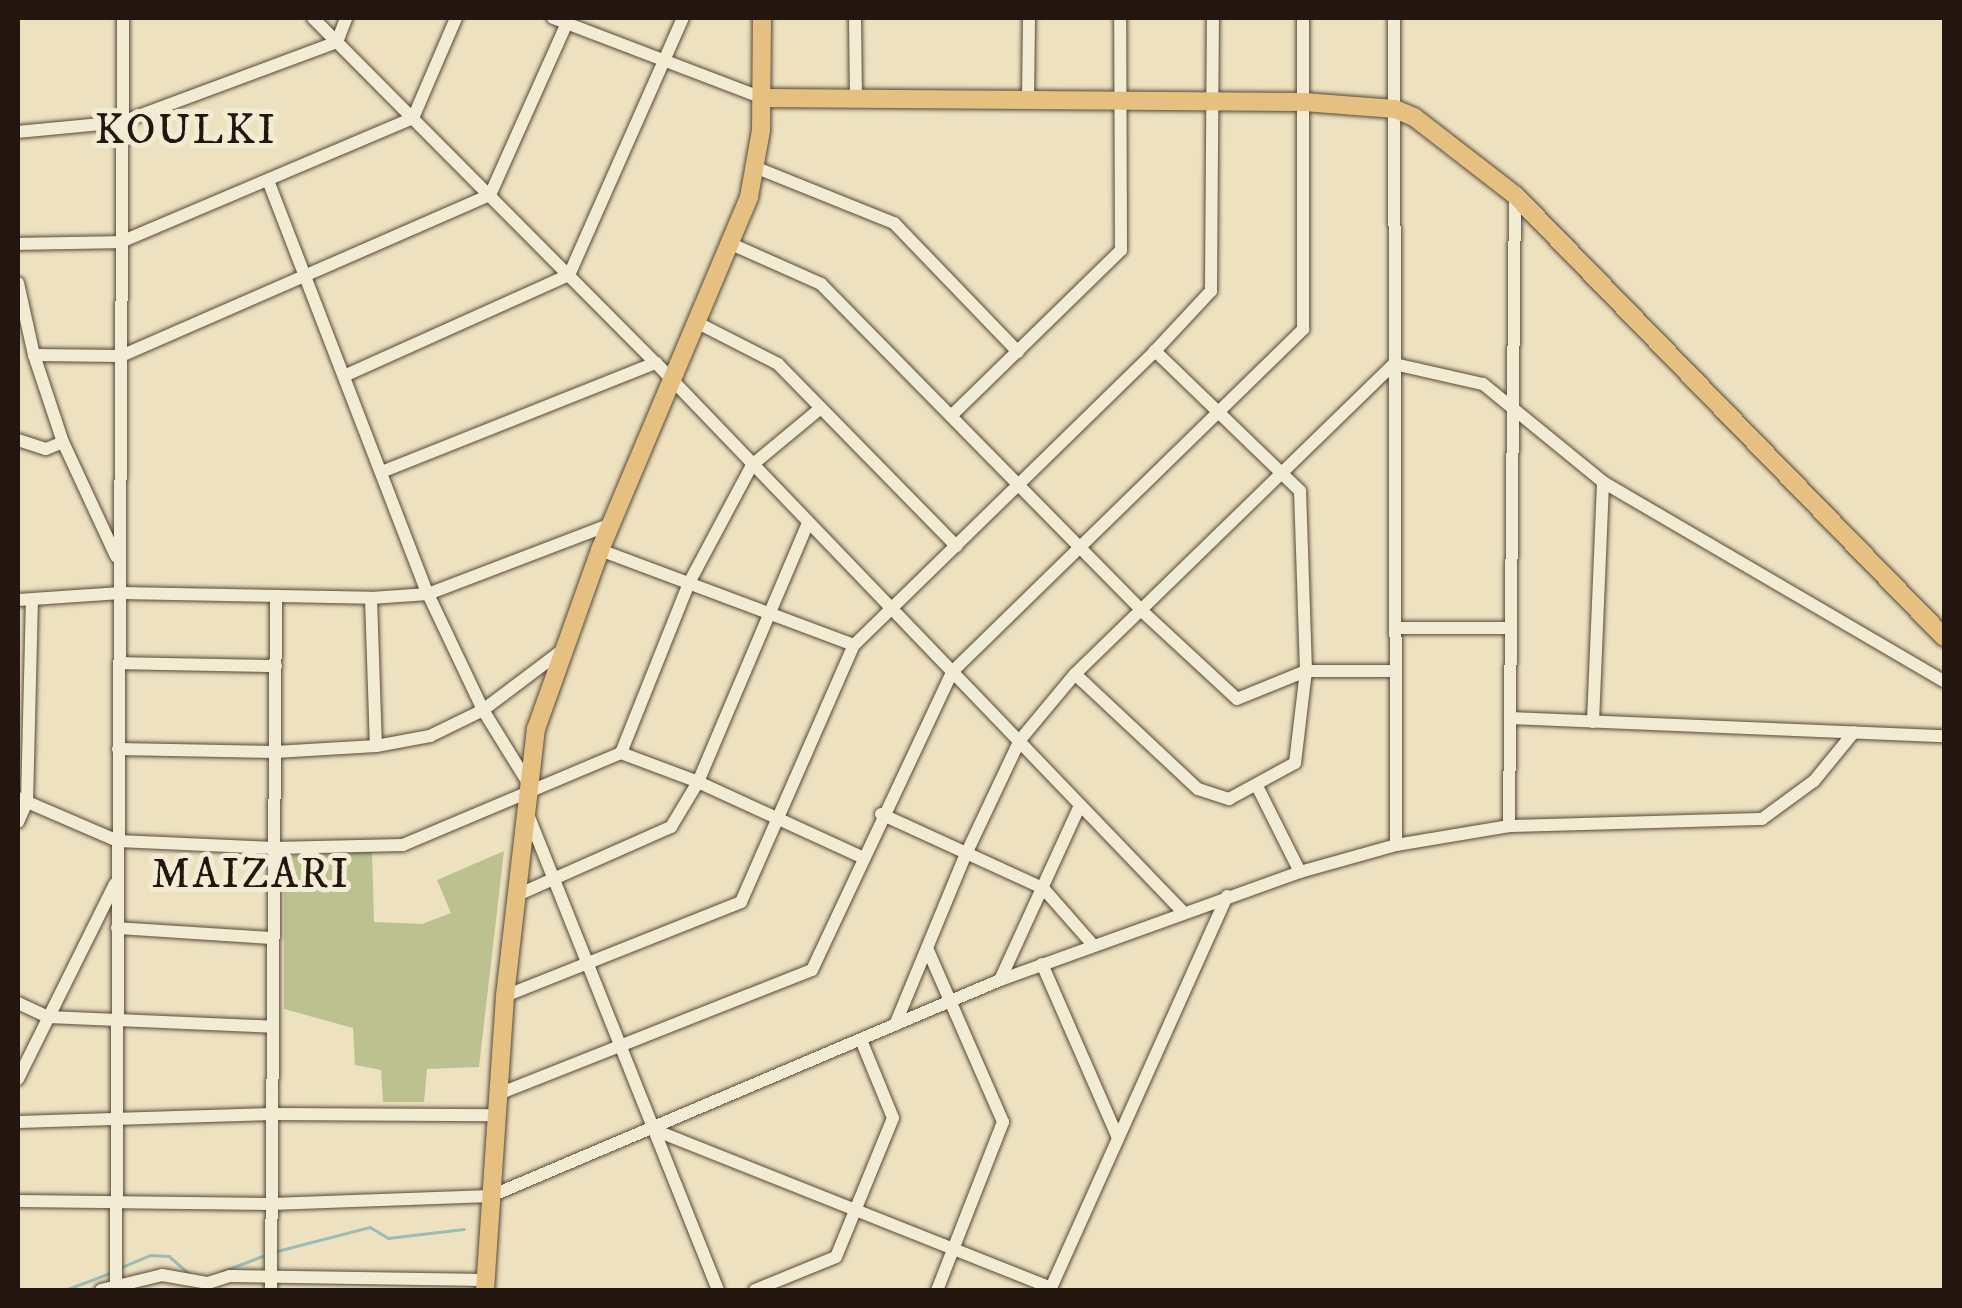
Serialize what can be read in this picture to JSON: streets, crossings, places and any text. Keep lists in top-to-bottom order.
{
  "districts": ["KOULKI", "MAIZARI"]
}
